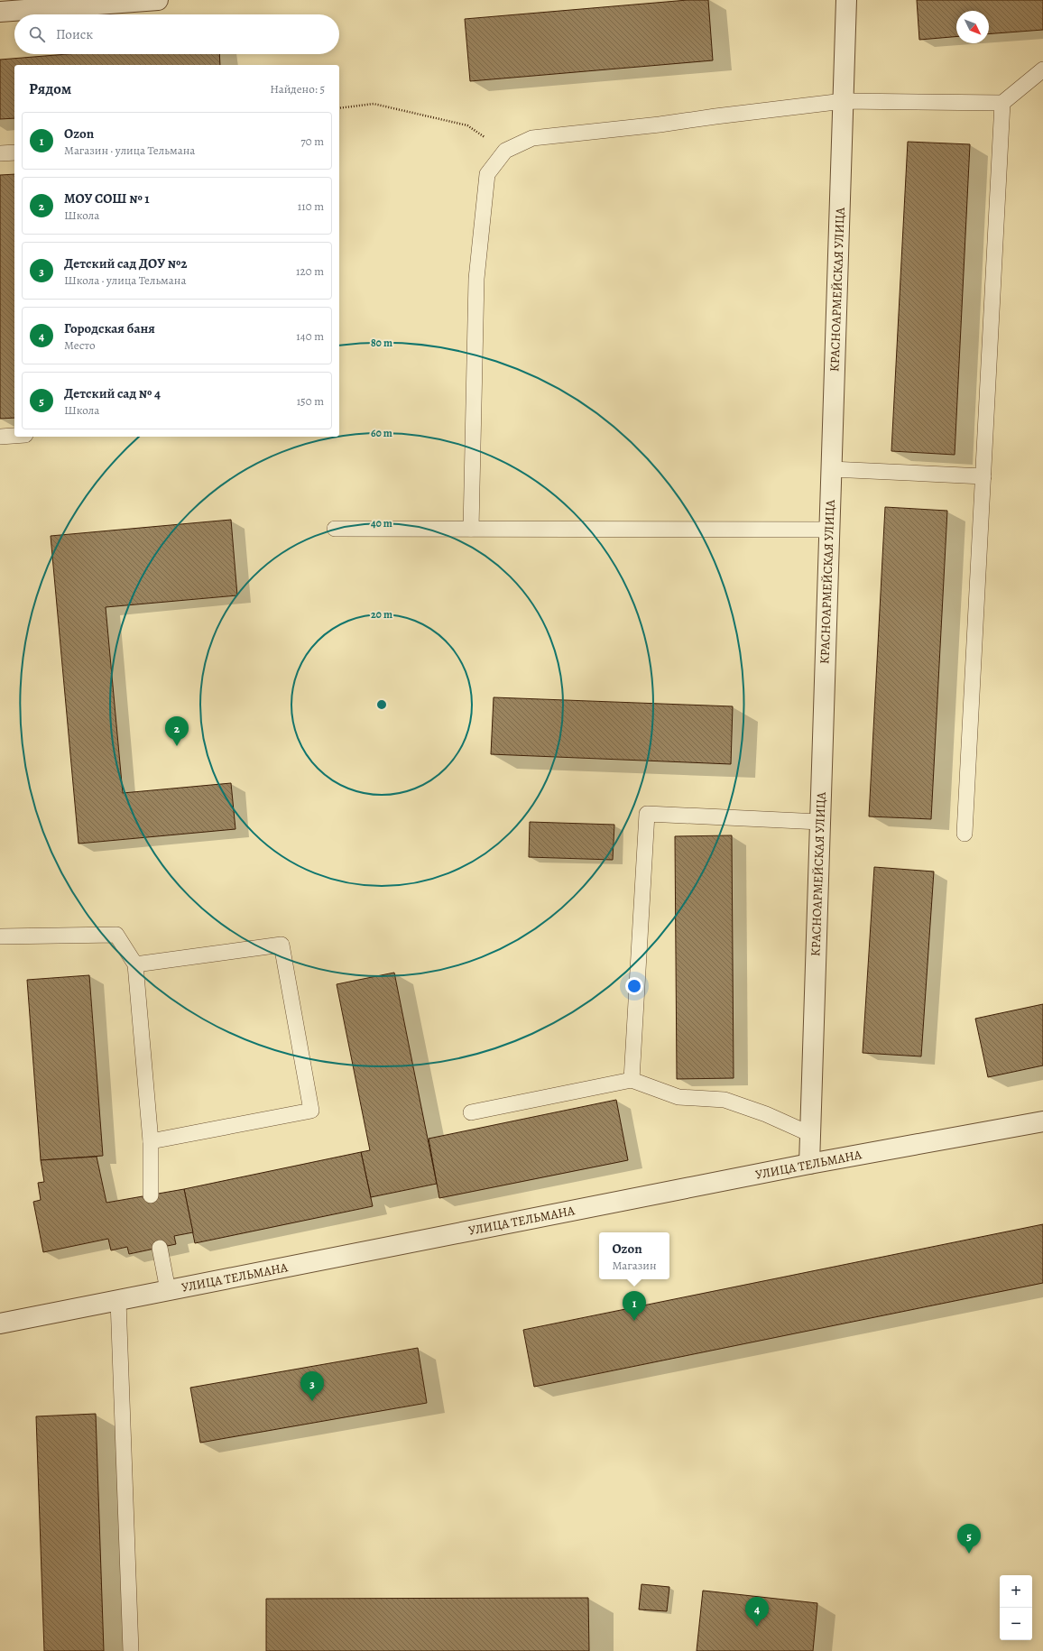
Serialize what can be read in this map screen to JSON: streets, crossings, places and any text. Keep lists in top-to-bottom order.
{
  "streets": {
    "street": ["КРАСНОАРМЕЙСКАЯ УЛИЦА", "УЛИЦА ТЕЛЬМАНА"]
  },
  "crossings": [
    ["КРАСНОАРМЕЙСКАЯ УЛИЦА", "УЛИЦА ТЕЛЬМАНА"]
  ],
  "north": "bottom right",
  "page": {
    "search": "Поиск",
    "heading": ["Рядом", "Найдено: 5"],
    "list": [
      {
        "mark": "1",
        "name": "Ozon",
        "note": "Магазин · улица Тельмана",
        "value": "70 m"
      },
      {
        "mark": "2",
        "name": "МОУ СОШ № 1",
        "note": "Школа",
        "value": "110 m"
      },
      {
        "mark": "3",
        "name": "Детский сад ДОУ №2",
        "note": "Школа · улица Тельмана",
        "value": "120 m"
      },
      {
        "mark": "4",
        "name": "Городская баня",
        "note": "Место",
        "value": "140 m"
      },
      {
        "mark": "5",
        "name": "Детский сад № 4",
        "note": "Школа",
        "value": "150 m"
      }
    ],
    "pins": [
      "2",
      "1",
      "3",
      "5",
      "4"
    ],
    "popup": ["Ozon", "Магазин"],
    "map_buttons": ["+", "−"]
  },
  "rings": [
    "80 m",
    "60 m",
    "40 m",
    "20 m"
  ]
}
